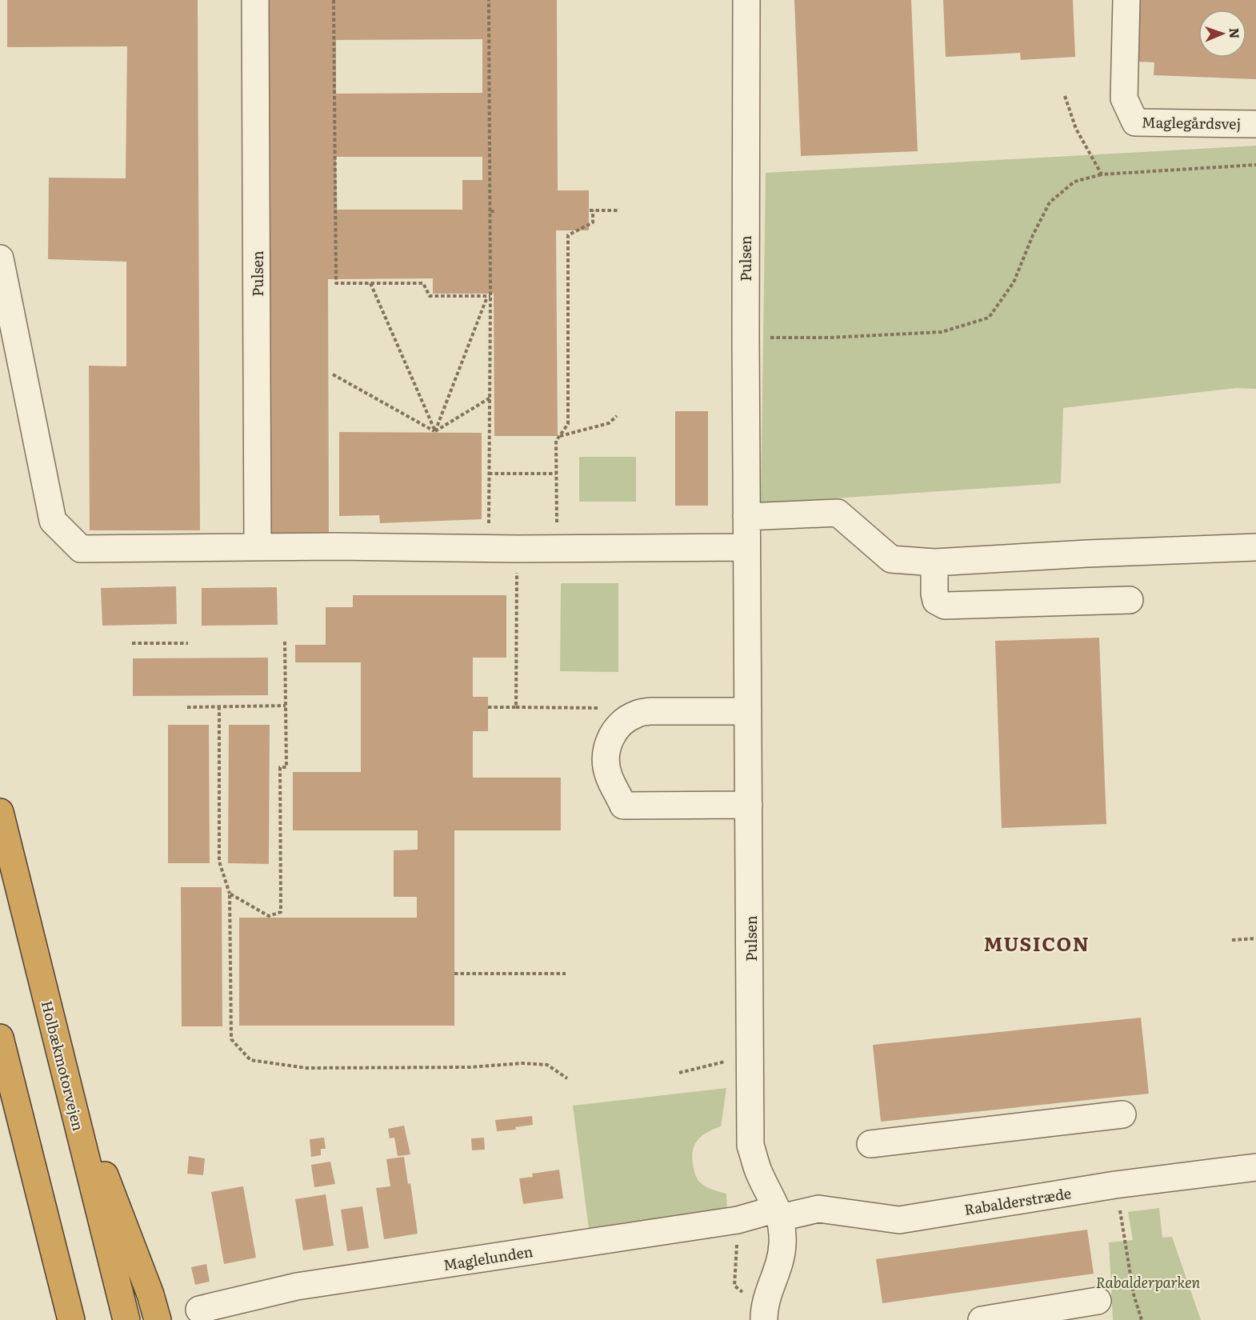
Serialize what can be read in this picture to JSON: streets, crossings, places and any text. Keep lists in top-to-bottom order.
{
  "streets": {
    "highway": ["Holbækmotorvejen"],
    "street": [
      "Maglegårdsvej",
      "Pulsen",
      "Rabalderstræde",
      "Maglelunden"
    ]
  },
  "crossings": [
    ["Pulsen", "Rabalderstræde"],
    ["Pulsen", "Maglelunden"],
    ["Rabalderstræde", "Maglelunden"]
  ],
  "districts": ["MUSICON"],
  "parks": ["Rabalderparken"],
  "north": "right"
}
